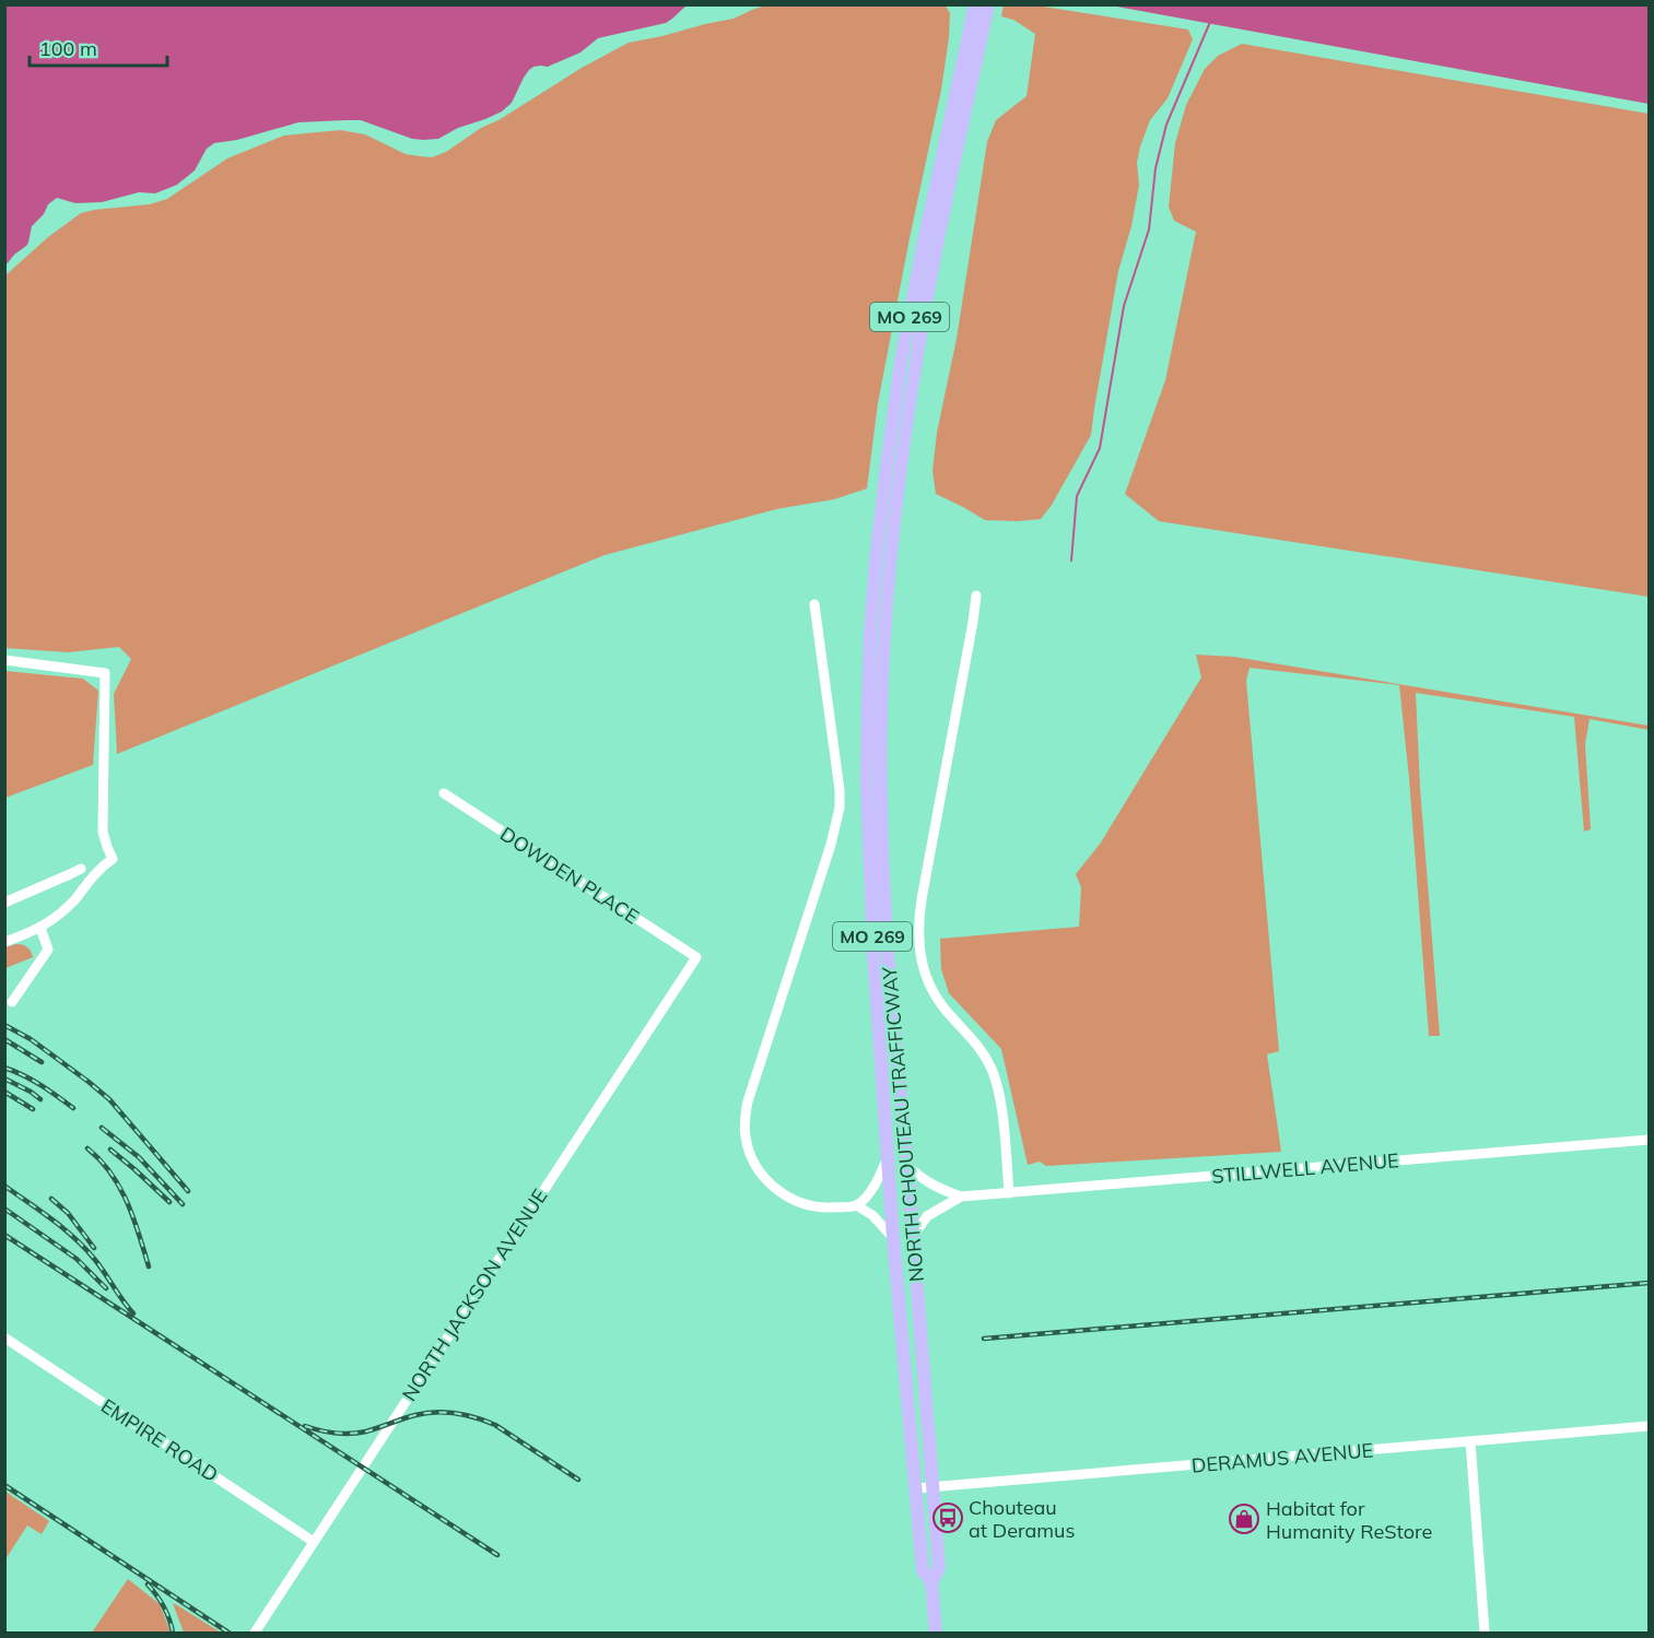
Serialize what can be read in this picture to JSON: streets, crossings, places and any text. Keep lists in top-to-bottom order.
{
  "streets": {
    "main road": ["MO 269", "NORTH CHOUTEAU TRAFFICWAY"],
    "street": [
      "DOWDEN PLACE",
      "STILLWELL AVENUE",
      "NORTH JACKSON AVENUE",
      "EMPIRE ROAD",
      "DERAMUS AVENUE"
    ]
  },
  "crossings": [
    ["DOWDEN PLACE", "NORTH JACKSON AVENUE"],
    ["NORTH CHOUTEAU TRAFFICWAY", "STILLWELL AVENUE"],
    ["NORTH CHOUTEAU TRAFFICWAY", "DERAMUS AVENUE"],
    ["NORTH JACKSON AVENUE", "EMPIRE ROAD"]
  ],
  "places": {
    "bus stop": ["Chouteau at Deramus"],
    "shop": ["Habitat for Humanity ReStore"]
  },
  "scale_bar": "100 m"
}
